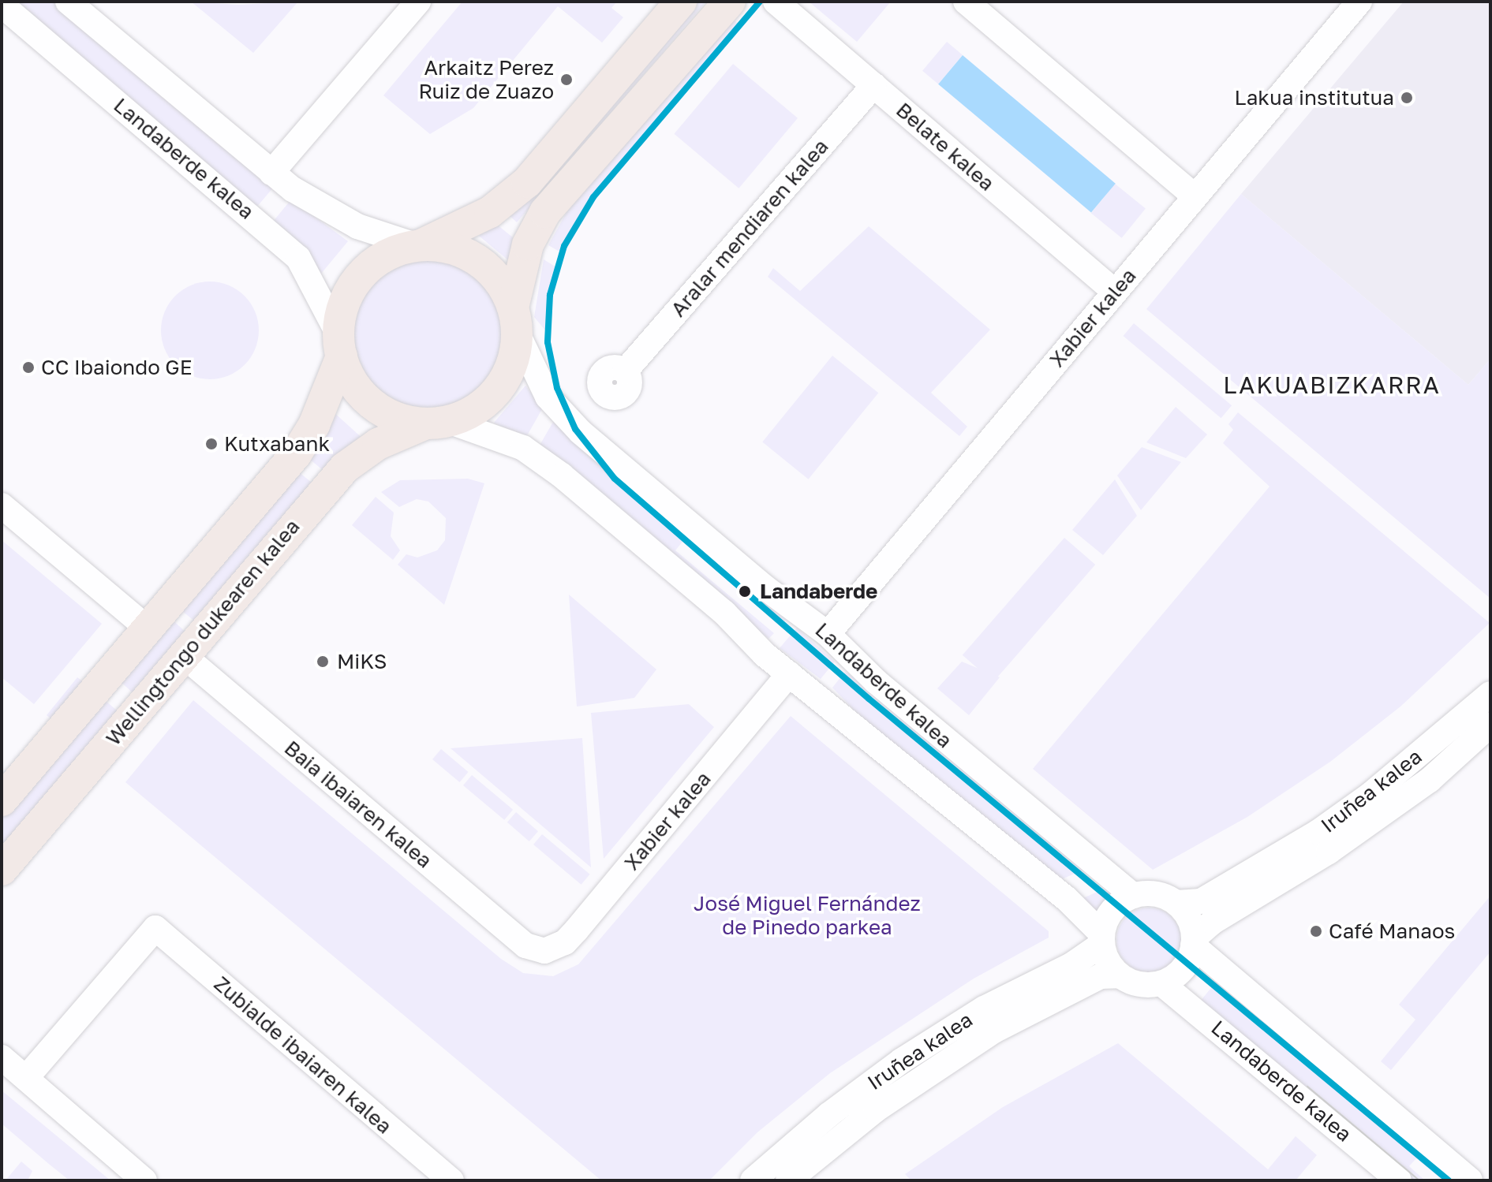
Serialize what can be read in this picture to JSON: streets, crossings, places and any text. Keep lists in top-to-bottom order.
{
  "streets": {
    "main road": ["Wellingtongo dukearen kalea"],
    "street": [
      "Belate kalea",
      "Landaberde kalea",
      "Aralar mendiaren kalea",
      "Xabier kalea",
      "Iruñea kalea",
      "Baia ibaiaren kalea",
      "Zubialde ibaiaren kalea"
    ]
  },
  "crossings": [
    ["Belate kalea", "Aralar mendiaren kalea"],
    ["Belate kalea", "Xabier kalea"],
    ["Landaberde kalea", "Xabier kalea"],
    ["Landaberde kalea", "Wellingtongo dukearen kalea"],
    ["Landaberde kalea", "Iruñea kalea"],
    ["Xabier kalea", "Baia ibaiaren kalea"],
    ["Wellingtongo dukearen kalea", "Baia ibaiaren kalea"]
  ],
  "districts": ["LAKUABIZKARRA"],
  "parks": ["José Miguel Fernández de Pinedo parkea"],
  "places": [
    "Arkaitz Perez Ruiz de Zuazo",
    "Lakua institutua",
    "CC Ibaiondo GE",
    "Kutxabank",
    "Landaberde",
    "MiKS",
    "Café Manaos"
  ]
}
